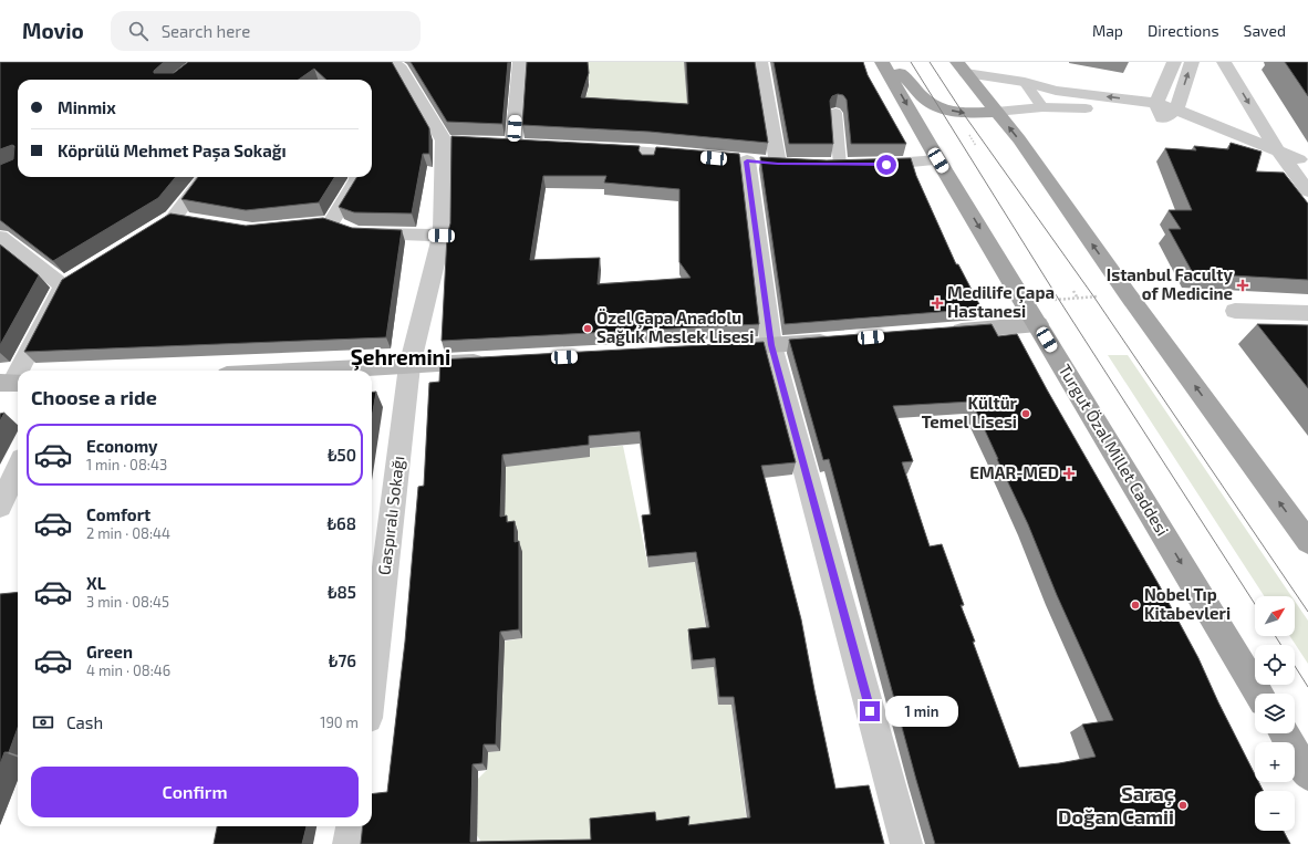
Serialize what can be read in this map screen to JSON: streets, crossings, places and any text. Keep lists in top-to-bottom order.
{
  "streets": {
    "main road": ["Turgut Özal Millet Caddesi"],
    "street": ["Gaspıralı Sokağı"]
  },
  "districts": ["Şehremini"],
  "places": {
    "health": ["Istanbul Faculty of Medicine", "Medilife Çapa Hastanesi", "EMAR-MED"],
    "other": [
      "Özel Çapa Anadolu Sağlık Meslek Lisesi",
      "Kültür Temel Lisesi",
      "Nobel Tıp Kitabevleri",
      "Saraç Doğan Camii"
    ]
  },
  "north": "top right",
  "page": {
    "header": "Movio",
    "search": "Search here",
    "nav": ["Map", "Directions", "Saved"],
    "banner": ["Minmix", "Köprülü Mehmet Paşa Sokağı"],
    "heading": "Choose a ride",
    "list": [
      {
        "name": "Economy",
        "note": "1 min · 08:43",
        "value": "₺50"
      },
      {
        "name": "Comfort",
        "note": "2 min · 08:44",
        "value": "₺68"
      },
      {
        "name": "XL",
        "note": "3 min · 08:45",
        "value": "₺85"
      },
      {
        "name": "Green",
        "note": "4 min · 08:46",
        "value": "₺76"
      }
    ],
    "map_buttons": ["+", "−"],
    "bubble": "1 min",
    "pay": ["Cash", "190 m"],
    "buttons": "Confirm"
  }
}
